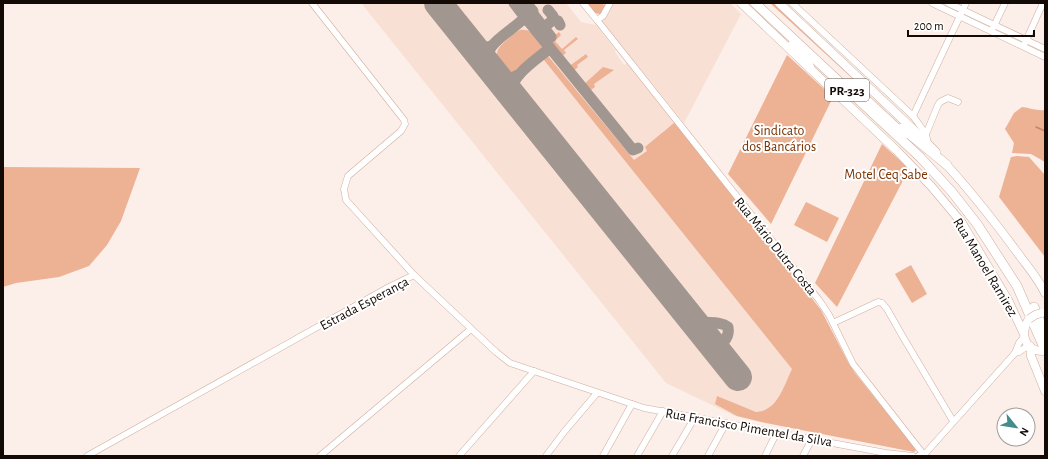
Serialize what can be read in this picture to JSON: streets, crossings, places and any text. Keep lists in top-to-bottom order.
{
  "streets": {
    "highway": ["PR-323"],
    "main road": ["Rua Manoel Ramirez"],
    "street": ["Rua Mário Dutra Costa", "Estrada Esperança", "Rua Francisco Pimentel da Silva"]
  },
  "crossings": [
    ["Estrada Esperança", "Rua Francisco Pimentel da Silva"]
  ],
  "parks": ["Sindicato dos Bancários", "Motel Ceq Sabe"],
  "scale_bar": "200 m",
  "north": "bottom right"
}
